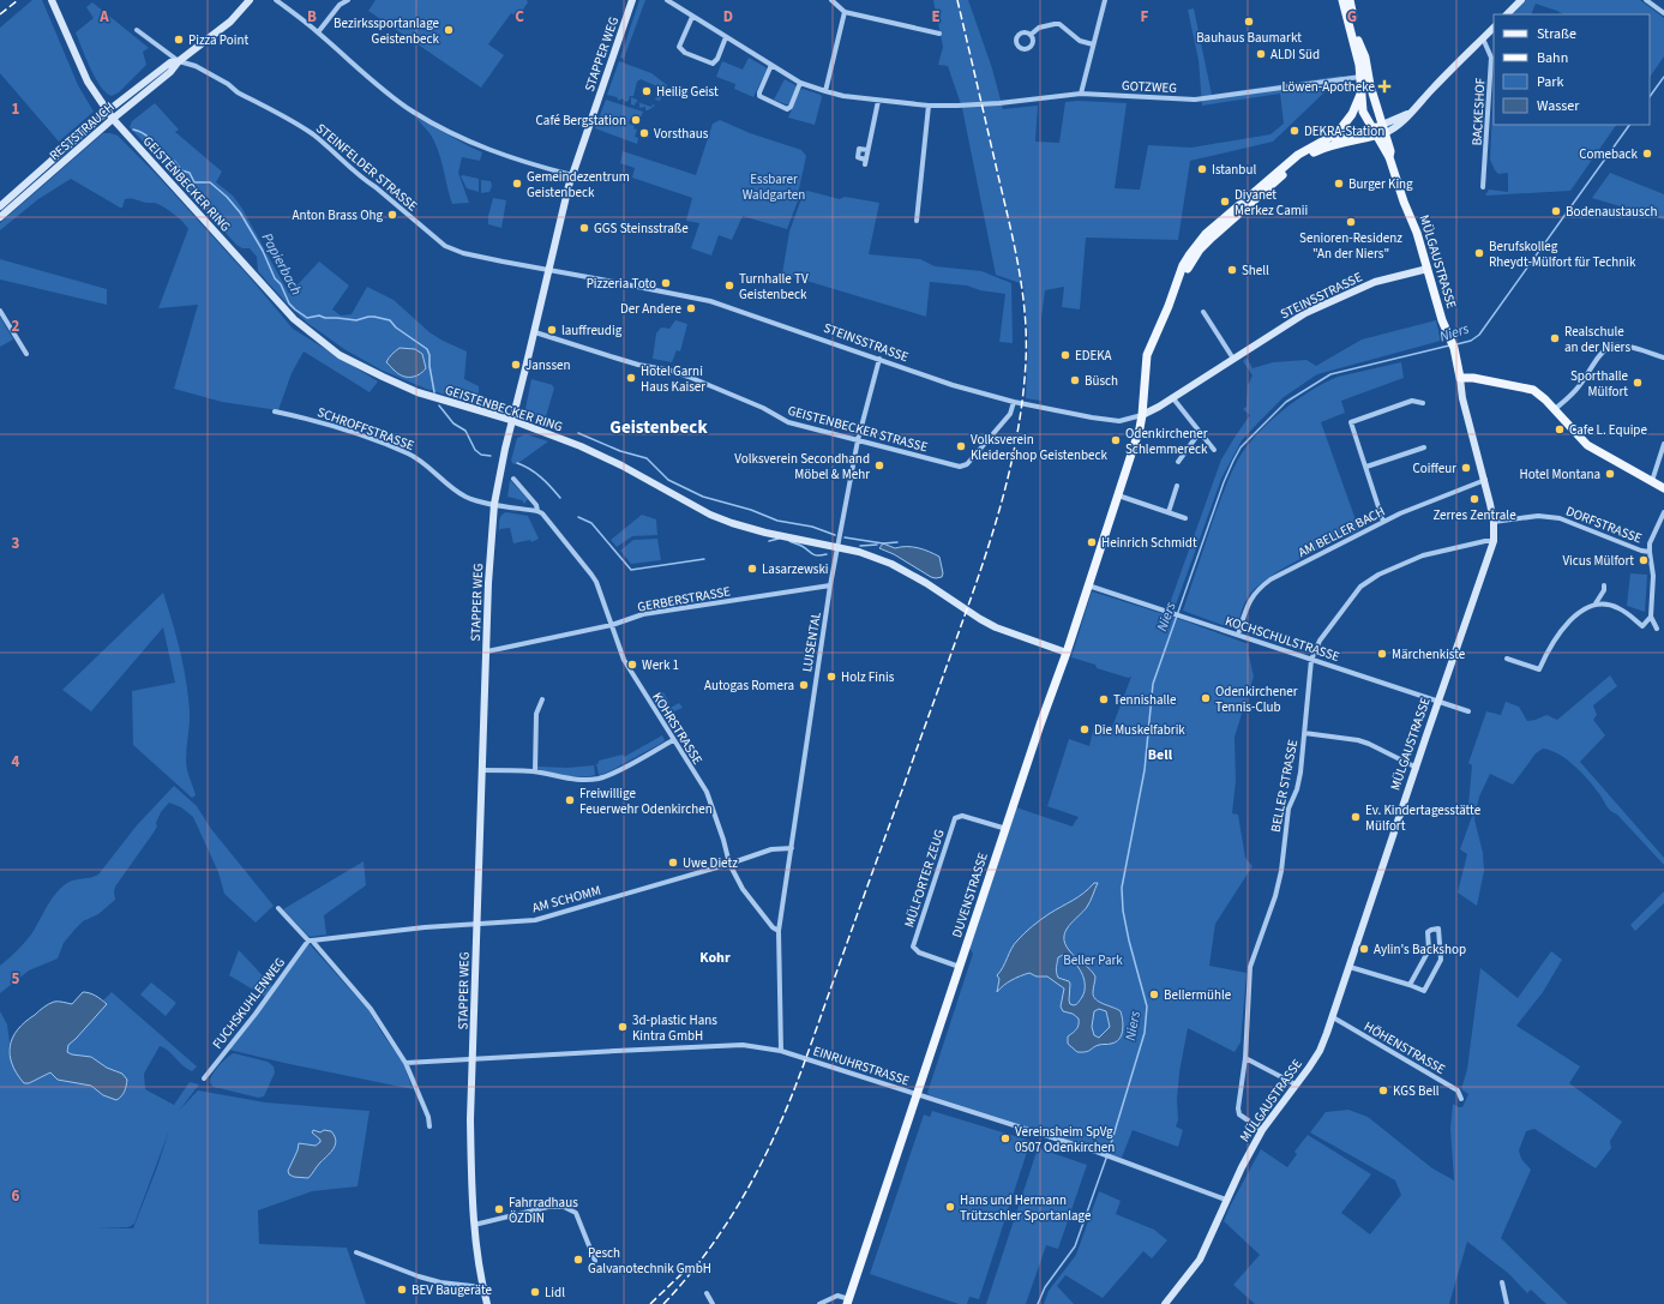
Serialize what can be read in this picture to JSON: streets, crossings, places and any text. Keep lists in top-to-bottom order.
{
  "streets": {
    "main road": [
      "STAPPER WEG",
      "RESTSTRAUCH",
      "GEISTENBECKER RING",
      "MÜLGAUSTRASSE",
      "STEINSSTRASSE",
      "DUVENSTRASSE"
    ],
    "street": [
      "GOTZWEG",
      "BACKESHOF",
      "STEINFELDER STRASSE",
      "SCHROFFSTRASSE",
      "GEISTENBECKER STRASSE",
      "DORFSTRASSE",
      "AM BELLER BACH",
      "GERBERSTRASSE",
      "KOCHSCHULSTRASSE",
      "LUISENTAL",
      "KOHRSTRASSE",
      "BELLER STRASSE",
      "MÜLFORTER ZEUG",
      "AM SCHOMM",
      "FUCHSKUHLENWEG",
      "HÖHENSTRASSE",
      "EINRUHRSTRASSE"
    ]
  },
  "crossings": [
    ["STAPPER WEG", "STEINFELDER STRASSE"],
    ["STAPPER WEG", "GEISTENBECKER RING"],
    ["STAPPER WEG", "STEINSSTRASSE"],
    ["STAPPER WEG", "SCHROFFSTRASSE"],
    ["STAPPER WEG", "GEISTENBECKER STRASSE"],
    ["STAPPER WEG", "GERBERSTRASSE"],
    ["STAPPER WEG", "AM SCHOMM"],
    ["STAPPER WEG", "EINRUHRSTRASSE"],
    ["RESTSTRAUCH", "STEINFELDER STRASSE"],
    ["RESTSTRAUCH", "GEISTENBECKER RING"],
    ["STEINFELDER STRASSE", "STEINSSTRASSE"],
    ["GEISTENBECKER RING", "LUISENTAL"],
    ["GEISTENBECKER RING", "DUVENSTRASSE"],
    ["MÜLGAUSTRASSE", "STEINSSTRASSE"],
    ["MÜLGAUSTRASSE", "DORFSTRASSE"],
    ["MÜLGAUSTRASSE", "AM BELLER BACH"],
    ["MÜLGAUSTRASSE", "KOCHSCHULSTRASSE"],
    ["MÜLGAUSTRASSE", "BELLER STRASSE"],
    ["MÜLGAUSTRASSE", "DUVENSTRASSE"],
    ["MÜLGAUSTRASSE", "HÖHENSTRASSE"],
    ["MÜLGAUSTRASSE", "EINRUHRSTRASSE"],
    ["STEINSSTRASSE", "GEISTENBECKER STRASSE"],
    ["STEINSSTRASSE", "LUISENTAL"],
    ["STEINSSTRASSE", "DUVENSTRASSE"],
    ["GEISTENBECKER STRASSE", "LUISENTAL"],
    ["AM BELLER BACH", "KOCHSCHULSTRASSE"],
    ["GERBERSTRASSE", "LUISENTAL"],
    ["GERBERSTRASSE", "KOHRSTRASSE"],
    ["KOCHSCHULSTRASSE", "BELLER STRASSE"],
    ["KOCHSCHULSTRASSE", "DUVENSTRASSE"],
    ["LUISENTAL", "KOHRSTRASSE"],
    ["LUISENTAL", "AM SCHOMM"],
    ["KOHRSTRASSE", "AM SCHOMM"],
    ["MÜLFORTER ZEUG", "DUVENSTRASSE"],
    ["DUVENSTRASSE", "EINRUHRSTRASSE"],
    ["AM SCHOMM", "FUCHSKUHLENWEG"]
  ],
  "districts": ["Geistenbeck", "Bell", "Kohr"],
  "water": ["Papierbach", "Niers"],
  "parks": ["Essbarer Waldgarten", "Beller Park"],
  "places": {
    "other": [
      "Bauhaus Baumarkt",
      "Bezirkssportanlage Geistenbeck",
      "Pizza Point",
      "ALDI Süd",
      "Heilig Geist",
      "Café Bergstation",
      "DEKRA-Station",
      "Vorsthaus",
      "Comeback",
      "Istanbul",
      "Gemeindezentrum Geistenbeck",
      "Burger King",
      "Diyanet Merkez Camii",
      "Bodenaustausch",
      "Anton Brass Ohg",
      "Senioren-Residenz \"An der Niers\"",
      "GGS Steinsstraße",
      "Berufskolleg Rheydt-Mülfort für Technik",
      "Shell",
      "Pizzeria Toto",
      "Turnhalle TV Geistenbeck",
      "Der Andere",
      "lauffreudig",
      "Realschule an der Niers",
      "EDEKA",
      "Janssen",
      "Hotel Garni Haus Kaiser",
      "Büsch",
      "Sporthalle Mülfort",
      "Cafe L. Equipe",
      "Odenkirchener Schlemmereck",
      "Volksverein Kleidershop Geistenbeck",
      "Volksverein Secondhand Möbel & Mehr",
      "Coiffeur",
      "Hotel Montana",
      "Zerres Zentrale",
      "Heinrich Schmidt",
      "Vicus Mülfort",
      "Lasarzewski",
      "Märchenkiste",
      "Werk 1",
      "Holz Finis",
      "Autogas Romera",
      "Odenkirchener Tennis-Club",
      "Tennishalle",
      "Die Muskelfabrik",
      "Freiwillige Feuerwehr Odenkirchen",
      "Ev. Kindertagesstätte Mülfort",
      "Uwe Dietz",
      "Aylin's Backshop",
      "Bellermühle",
      "3d-plastic Hans Kintra GmbH",
      "KGS Bell",
      "Vereinsheim SpVg 0507 Odenkirchen",
      "Hans und Hermann Trützschler Sportanlage",
      "Fahrradhaus ÖZDIN",
      "Pesch Galvanotechnik GmbH",
      "BEV Baugeräte",
      "Lidl"
    ],
    "health": ["Löwen-Apotheke"]
  },
  "legend": [
    "Straße",
    "Bahn",
    "Park",
    "Wasser"
  ],
  "grid": {
    "columns": [
      "A",
      "B",
      "C",
      "D",
      "E",
      "F",
      "G"
    ],
    "rows": [
      "1",
      "2",
      "3",
      "4",
      "5",
      "6"
    ]
  }
}
